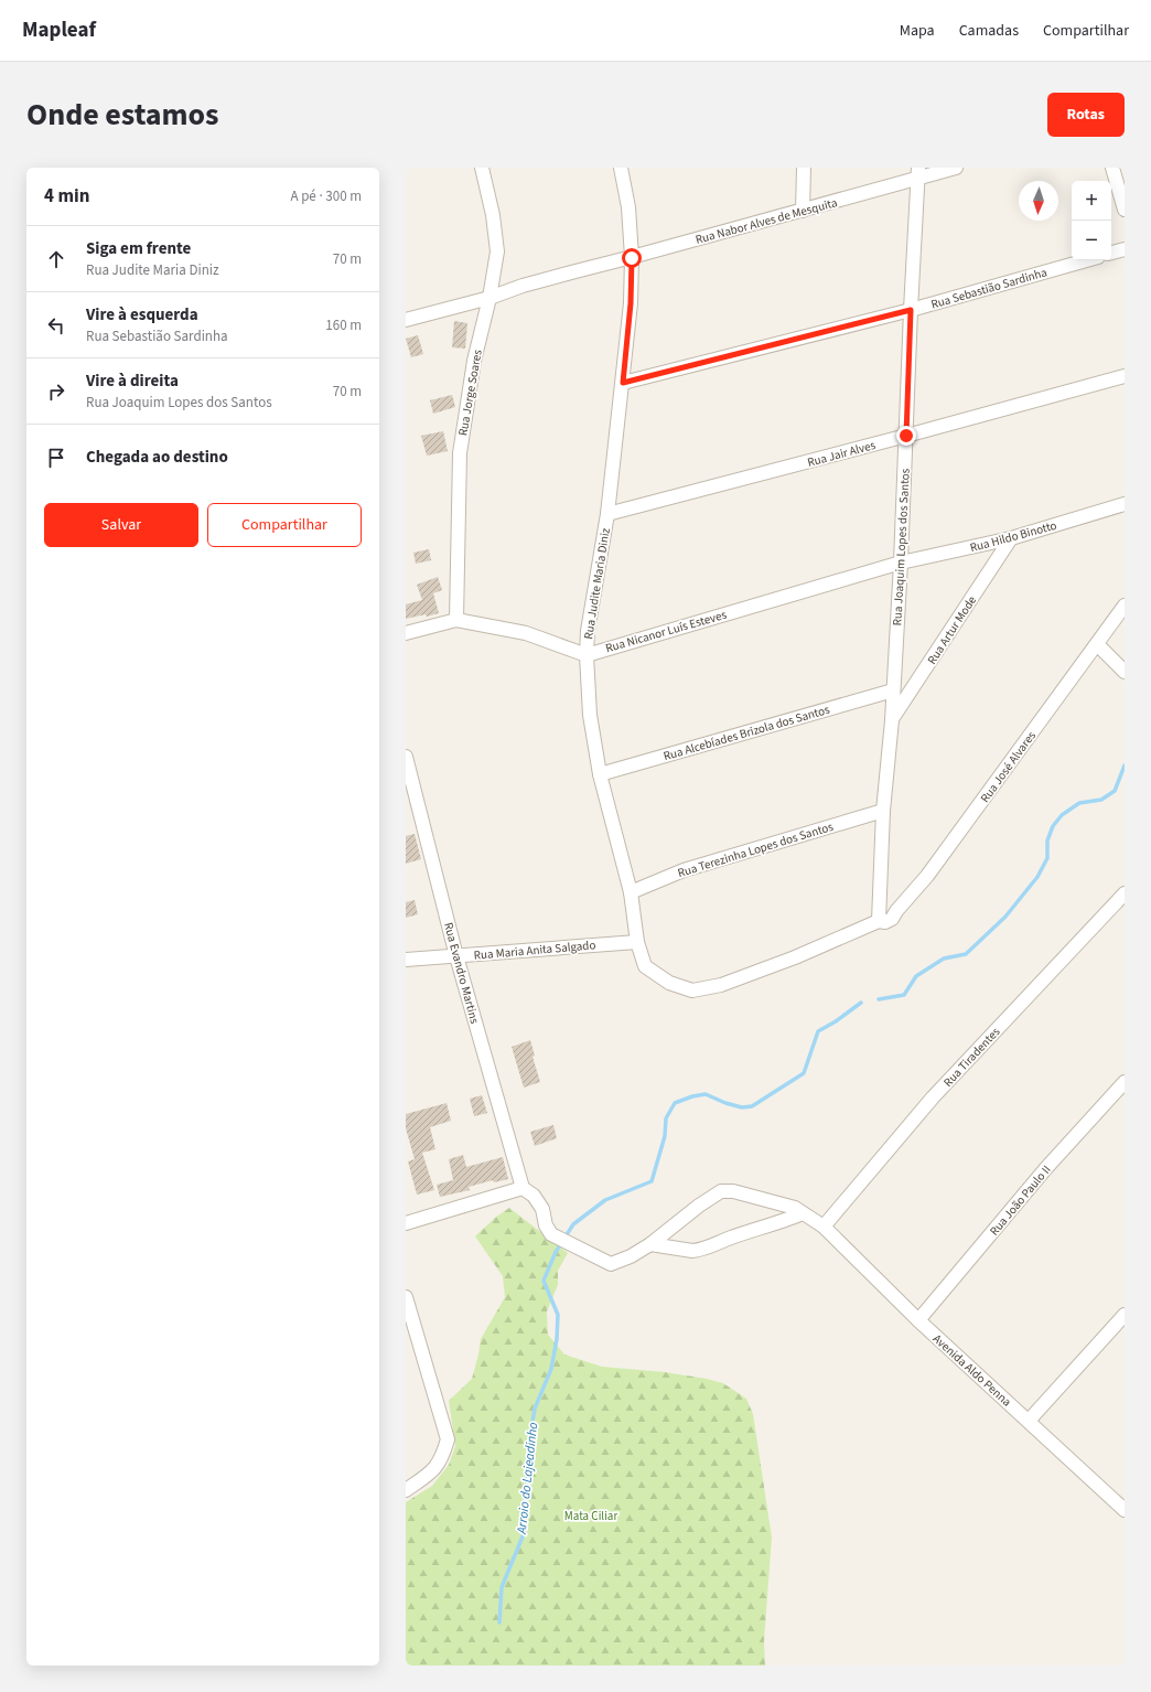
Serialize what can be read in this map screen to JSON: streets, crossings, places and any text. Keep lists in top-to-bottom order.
{
  "streets": {
    "street": [
      "Rua Nabor Alves de Mesquita",
      "Rua Sebastião Sardinha",
      "Rua Jorge Soares",
      "Rua Jair Alves",
      "Rua Hildo Binotto",
      "Rua Joaquim Lopes dos Santos",
      "Rua Judite Maria Diniz",
      "Rua Artur Mode",
      "Rua Nicanor Luís Esteves",
      "Rua Alcebíades Brizola dos Santos",
      "Rua José Alvares",
      "Rua Terezinha Lopes dos Santos",
      "Rua Maria Anita Salgado",
      "Rua Evandro Martins",
      "Rua Tiradentes",
      "Rua João Paulo II",
      "Avenida Aldo Penna"
    ]
  },
  "crossings": [
    ["Rua Nabor Alves de Mesquita", "Rua Jorge Soares"],
    ["Rua Nabor Alves de Mesquita", "Rua Joaquim Lopes dos Santos"],
    ["Rua Nabor Alves de Mesquita", "Rua Judite Maria Diniz"],
    ["Rua Sebastião Sardinha", "Rua Joaquim Lopes dos Santos"],
    ["Rua Sebastião Sardinha", "Rua Judite Maria Diniz"],
    ["Rua Jair Alves", "Rua Joaquim Lopes dos Santos"],
    ["Rua Jair Alves", "Rua Judite Maria Diniz"],
    ["Rua Hildo Binotto", "Rua Joaquim Lopes dos Santos"],
    ["Rua Hildo Binotto", "Rua Artur Mode"],
    ["Rua Hildo Binotto", "Rua Nicanor Luís Esteves"],
    ["Rua Joaquim Lopes dos Santos", "Rua Judite Maria Diniz"],
    ["Rua Joaquim Lopes dos Santos", "Rua Artur Mode"],
    ["Rua Joaquim Lopes dos Santos", "Rua Nicanor Luís Esteves"],
    ["Rua Joaquim Lopes dos Santos", "Rua Alcebíades Brizola dos Santos"],
    ["Rua Joaquim Lopes dos Santos", "Rua José Alvares"],
    ["Rua Joaquim Lopes dos Santos", "Rua Terezinha Lopes dos Santos"],
    ["Rua Judite Maria Diniz", "Rua Nicanor Luís Esteves"],
    ["Rua Judite Maria Diniz", "Rua Alcebíades Brizola dos Santos"],
    ["Rua Judite Maria Diniz", "Rua José Alvares"],
    ["Rua Judite Maria Diniz", "Rua Terezinha Lopes dos Santos"],
    ["Rua Judite Maria Diniz", "Rua Maria Anita Salgado"],
    ["Rua Maria Anita Salgado", "Rua Evandro Martins"],
    ["Rua Evandro Martins", "Avenida Aldo Penna"],
    ["Rua Tiradentes", "Avenida Aldo Penna"],
    ["Rua João Paulo II", "Avenida Aldo Penna"]
  ],
  "water": ["Arroio do Lajeadinho"],
  "parks": ["Mata Ciliar"],
  "north": "bottom",
  "page": {
    "header": "Mapleaf",
    "nav": ["Mapa", "Camadas", "Compartilhar"],
    "title": "Onde estamos",
    "buttons": [
      "Rotas",
      ["Salvar", "Compartilhar"]
    ],
    "heading": ["4 min", "A pé · 300 m"],
    "map_buttons": ["+", "−"],
    "list": [
      ["Siga em frente", "Rua Judite Maria Diniz", "70 m"],
      ["Vire à esquerda", "Rua Sebastião Sardinha", "160 m"],
      ["Vire à direita", "Rua Joaquim Lopes dos Santos", "70 m"],
      "Chegada ao destino"
    ]
  }
}
